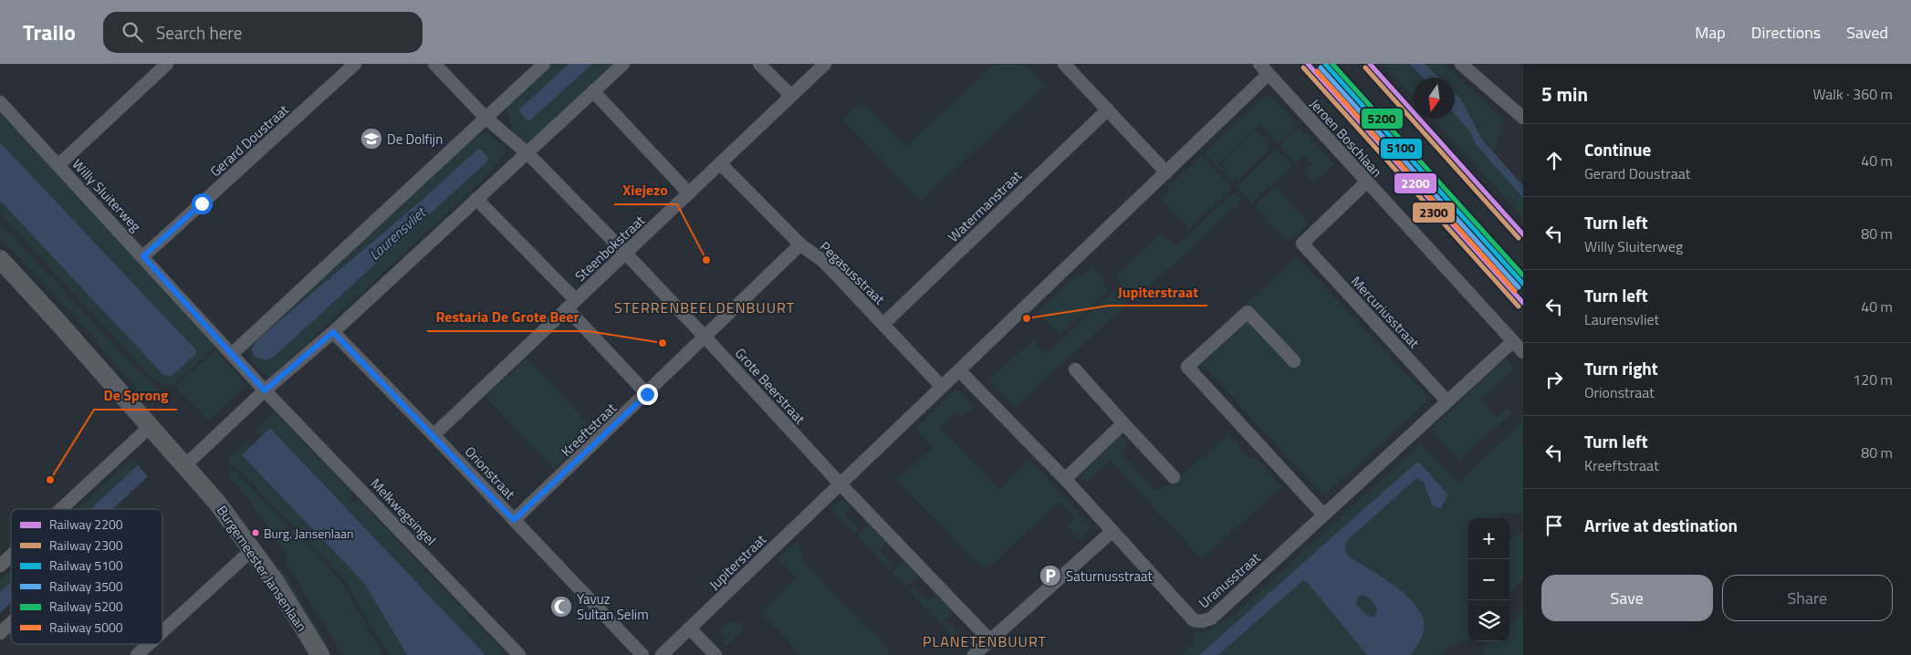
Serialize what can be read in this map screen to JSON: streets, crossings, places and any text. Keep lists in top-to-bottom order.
{
  "streets": {
    "street": [
      "Jeroen Boschlaan",
      "Gerard Doustraat",
      "Willy Sluiterweg",
      "Watermanstraat",
      "Steenbokstraat",
      "Pegasusstraat",
      "Mercuriusstraat",
      "Grote Beerstraat",
      "Kreeftstraat",
      "Orionstraat",
      "Melkwegsingel",
      "Jupiterstraat",
      "Burgemeester Jansenlaan",
      "Uranusstraat"
    ]
  },
  "crossings": [
    ["Jeroen Boschlaan", "Mercuriusstraat"],
    ["Jeroen Boschlaan", "Jupiterstraat"],
    ["Jeroen Boschlaan", "Uranusstraat"],
    ["Gerard Doustraat", "Willy Sluiterweg"],
    ["Willy Sluiterweg", "Melkwegsingel"],
    ["Watermanstraat", "Pegasusstraat"],
    ["Steenbokstraat", "Pegasusstraat"],
    ["Steenbokstraat", "Grote Beerstraat"],
    ["Steenbokstraat", "Orionstraat"],
    ["Pegasusstraat", "Kreeftstraat"],
    ["Pegasusstraat", "Jupiterstraat"],
    ["Mercuriusstraat", "Uranusstraat"],
    ["Grote Beerstraat", "Kreeftstraat"],
    ["Grote Beerstraat", "Jupiterstraat"],
    ["Kreeftstraat", "Orionstraat"],
    ["Jupiterstraat", "Uranusstraat"]
  ],
  "districts": ["STERRENBEELDENBUURT", "PLANETENBUURT"],
  "water": ["Laurensvliet"],
  "places": {
    "school or university": ["De Dolfijn"],
    "other": [
      "Xiejezo",
      "Jupiterstraat",
      "Restaria De Grote Beer",
      "De Sprong",
      "Burg. Jansenlaan"
    ],
    "parking": ["Saturnusstraat"],
    "mosque": ["Yavuz Sultan Selim"]
  },
  "lines": [
    "rail line 2200",
    "rail line 5100",
    "rail line 5200",
    "rail line 2300",
    "rail line 3500",
    "rail line 5000"
  ],
  "legend": [
    "Railway 2200",
    "Railway 2300",
    "Railway 5100",
    "Railway 3500",
    "Railway 5200",
    "Railway 5000"
  ],
  "north": "bottom",
  "page": {
    "header": "Trailo",
    "search": "Search here",
    "nav": ["Map", "Directions", "Saved"],
    "heading": ["5 min", "Walk · 360 m"],
    "list": [
      ["Continue", "Gerard Doustraat", "40 m"],
      ["Turn left", "Willy Sluiterweg", "80 m"],
      ["Turn left", "Laurensvliet", "40 m"],
      ["Turn right", "Orionstraat", "120 m"],
      ["Turn left", "Kreeftstraat", "80 m"],
      "Arrive at destination"
    ],
    "map_buttons": ["+", "−"],
    "buttons": ["Save", "Share"]
  }
}
